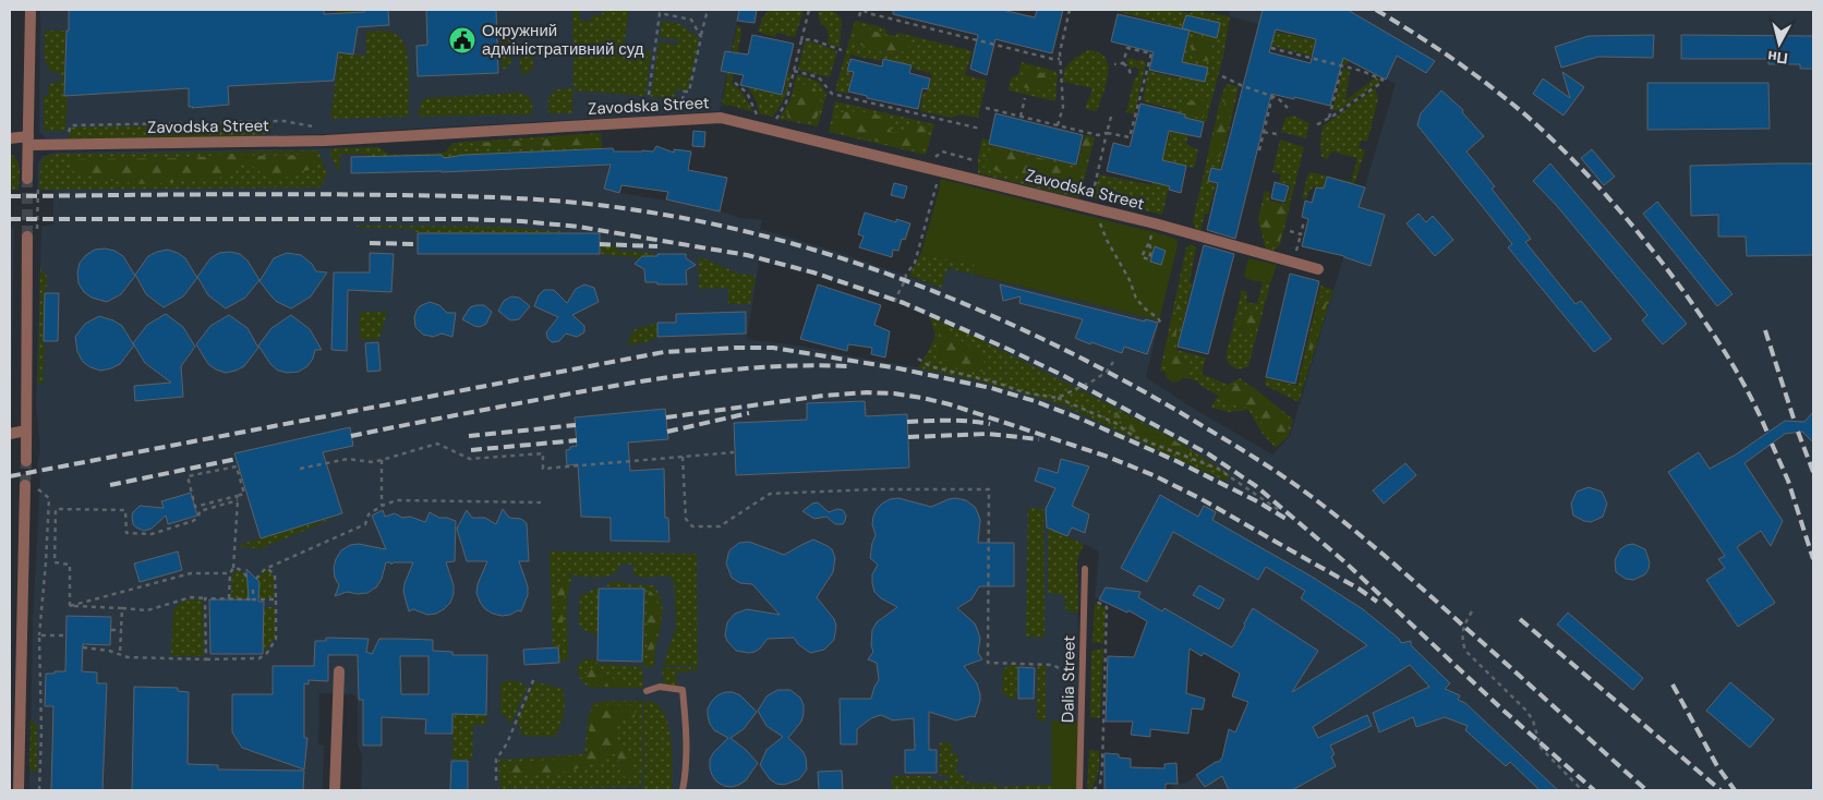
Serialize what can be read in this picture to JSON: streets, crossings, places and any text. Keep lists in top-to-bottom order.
{
  "streets": {
    "street": ["Zavodska Street"],
    "lane": ["Dalia Street"]
  },
  "places": {
    "public building": ["Окружний адміністративний суд"]
  },
  "north": "bottom"
}
